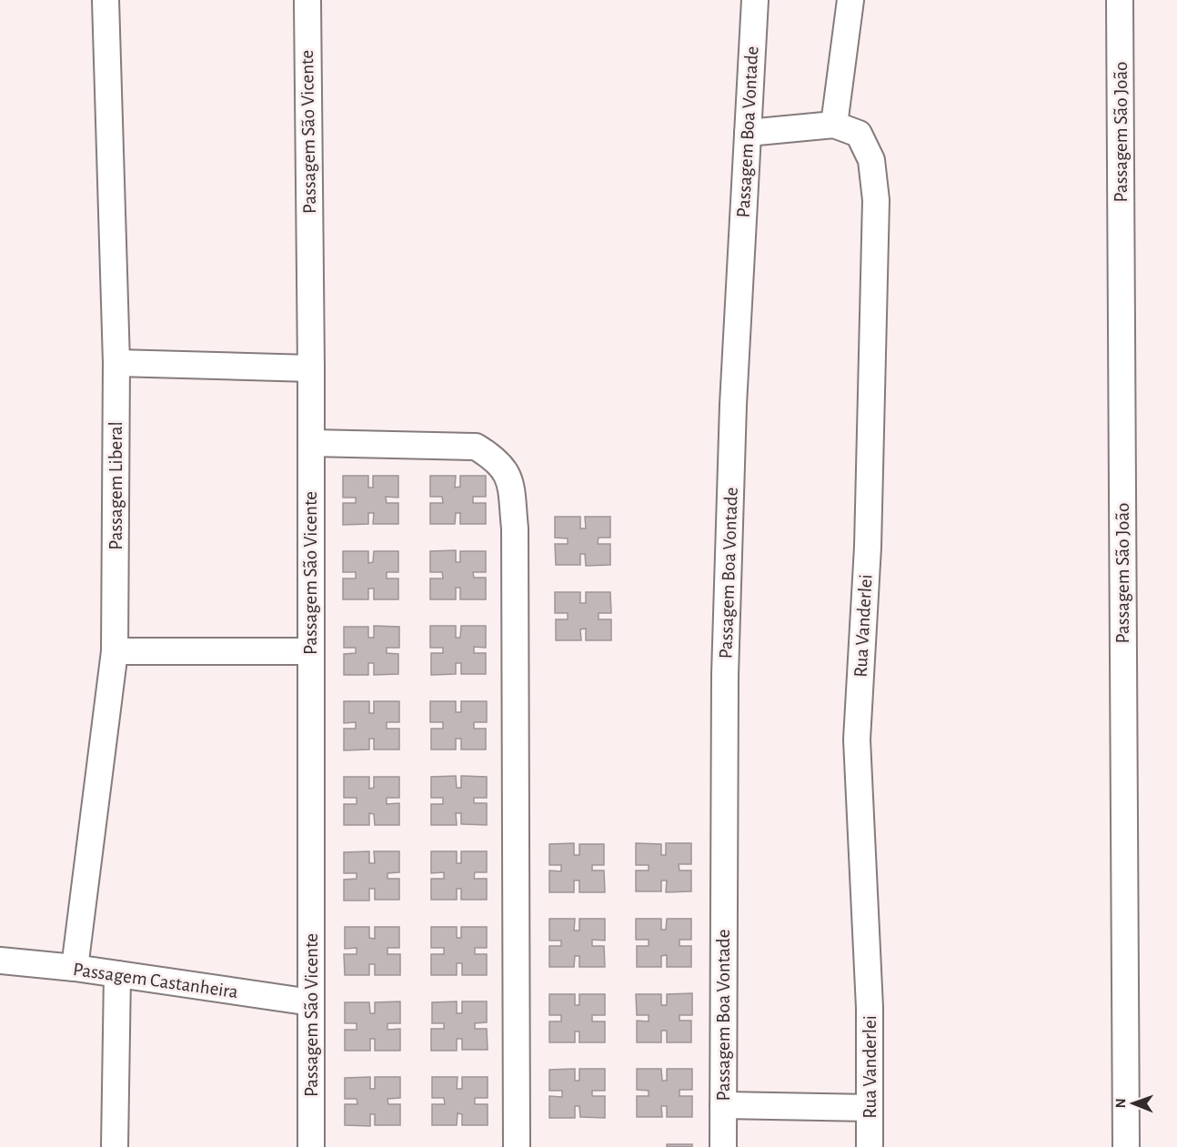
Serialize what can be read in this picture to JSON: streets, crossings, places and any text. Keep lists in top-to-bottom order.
{
  "streets": {
    "street": [
      "Passagem São Vicente",
      "Passagem Boa Vontade",
      "Passagem São João",
      "Passagem Liberal",
      "Rua Vanderlei",
      "Passagem Castanheira"
    ]
  },
  "crossings": [
    ["Passagem São Vicente", "Passagem Castanheira"],
    ["Passagem Boa Vontade", "Rua Vanderlei"],
    ["Passagem Liberal", "Passagem Castanheira"]
  ],
  "north": "left"
}
